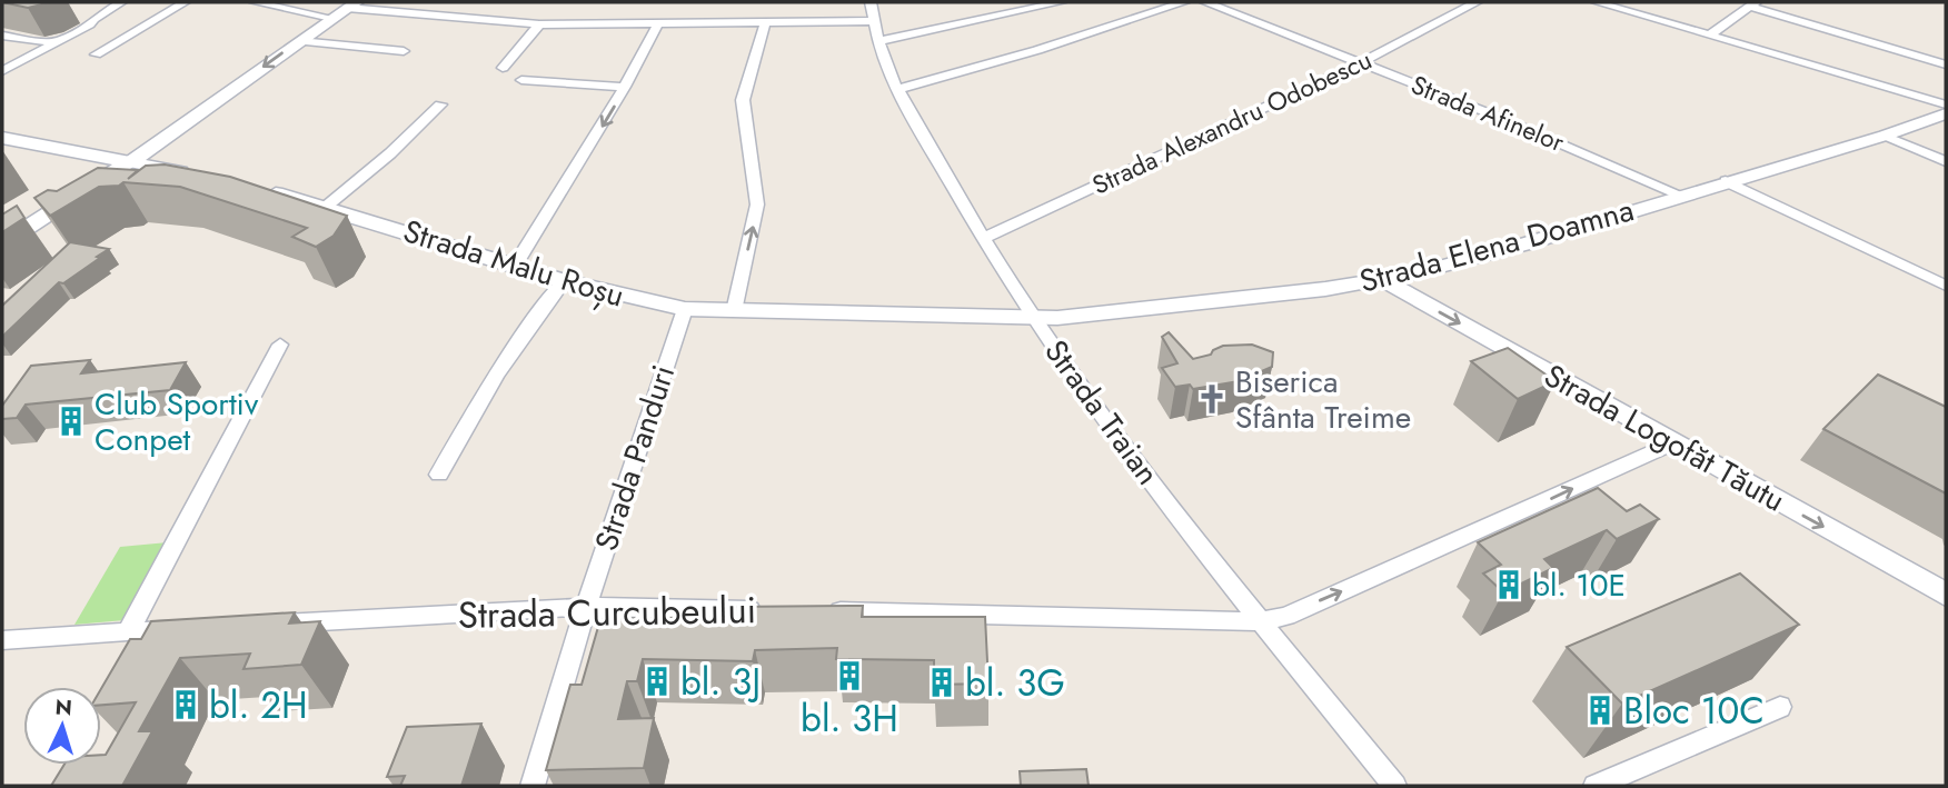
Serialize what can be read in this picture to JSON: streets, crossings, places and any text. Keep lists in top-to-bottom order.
{
  "streets": {
    "street": [
      "Strada Afinelor",
      "Strada Alexandru Odobescu",
      "Strada Elena Doamna",
      "Strada Malu Roșu",
      "Strada Traian",
      "Strada Logofăt Tăutu",
      "Strada Panduri",
      "Strada Curcubeului"
    ]
  },
  "crossings": [
    ["Strada Afinelor", "Strada Alexandru Odobescu"],
    ["Strada Afinelor", "Strada Elena Doamna"],
    ["Strada Alexandru Odobescu", "Strada Traian"],
    ["Strada Elena Doamna", "Strada Malu Roșu"],
    ["Strada Elena Doamna", "Strada Traian"],
    ["Strada Elena Doamna", "Strada Logofăt Tăutu"],
    ["Strada Malu Roșu", "Strada Traian"],
    ["Strada Malu Roșu", "Strada Panduri"],
    ["Strada Panduri", "Strada Curcubeului"]
  ],
  "one_way": ["Strada Logofăt Tăutu"],
  "places": {
    "church": ["Biserica Sfânta Treime"],
    "building": [
      "Club Sportiv Conpet",
      "bl. 10E",
      "bl. 3H",
      "bl. 3J",
      "bl. 3G",
      "bl. 2H",
      "Bloc 10C"
    ]
  },
  "north": "top"
}
